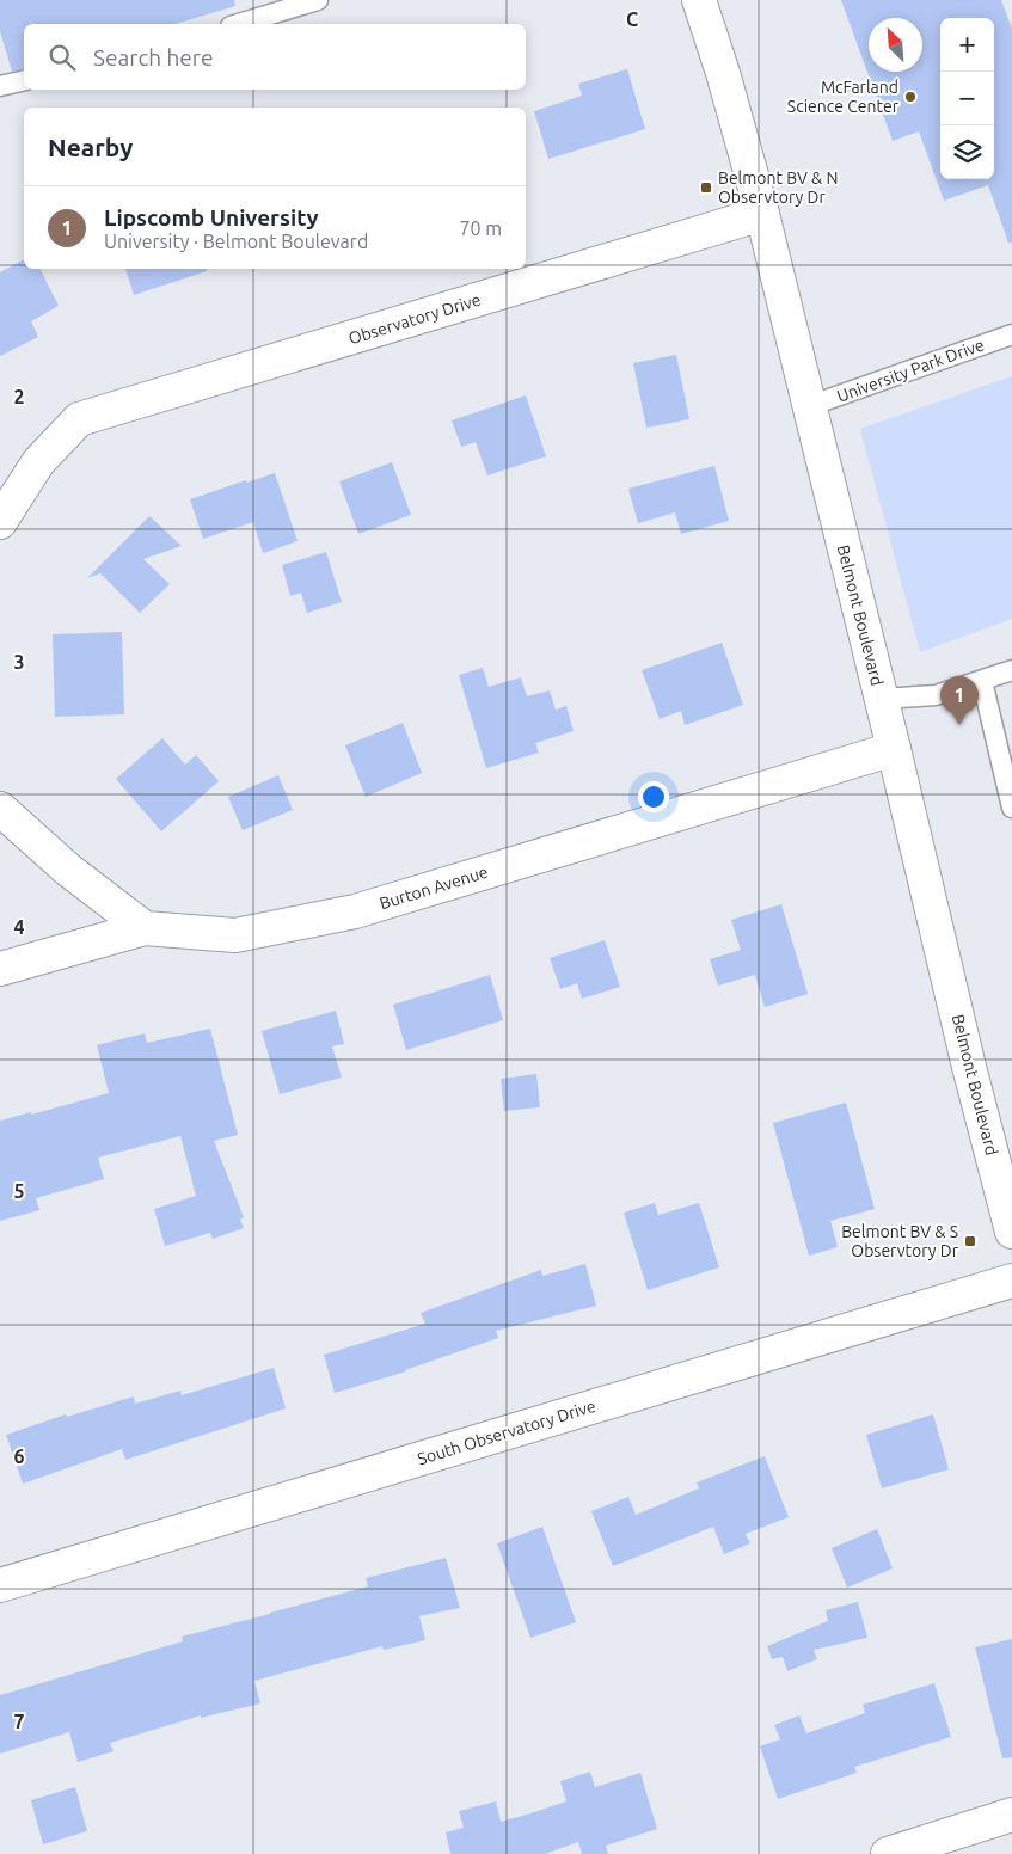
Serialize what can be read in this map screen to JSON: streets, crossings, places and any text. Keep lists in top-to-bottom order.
{
  "streets": {
    "street": [
      "Observatory Drive",
      "Belmont Boulevard",
      "Burton Avenue",
      "South Observatory Drive"
    ],
    "lane": ["University Park Drive"]
  },
  "crossings": [
    ["Observatory Drive", "Belmont Boulevard"],
    ["University Park Drive", "Belmont Boulevard"],
    ["Belmont Boulevard", "Burton Avenue"]
  ],
  "places": {
    "other": ["McFarland Science Center"],
    "transit": ["Belmont BV & N Observtory Dr", "Belmont BV & S Observtory Dr"]
  },
  "north": "top left",
  "page": {
    "map_buttons": ["+", "−"],
    "search": "Search here",
    "heading": "Nearby",
    "list": [
      {
        "mark": "1",
        "name": "Lipscomb University",
        "note": "University · Belmont Boulevard",
        "value": "70 m"
      }
    ],
    "pins": "1"
  },
  "grid": {
    "columns": ["C"],
    "rows": [
      "2",
      "3",
      "4",
      "5",
      "6",
      "7"
    ]
  }
}
